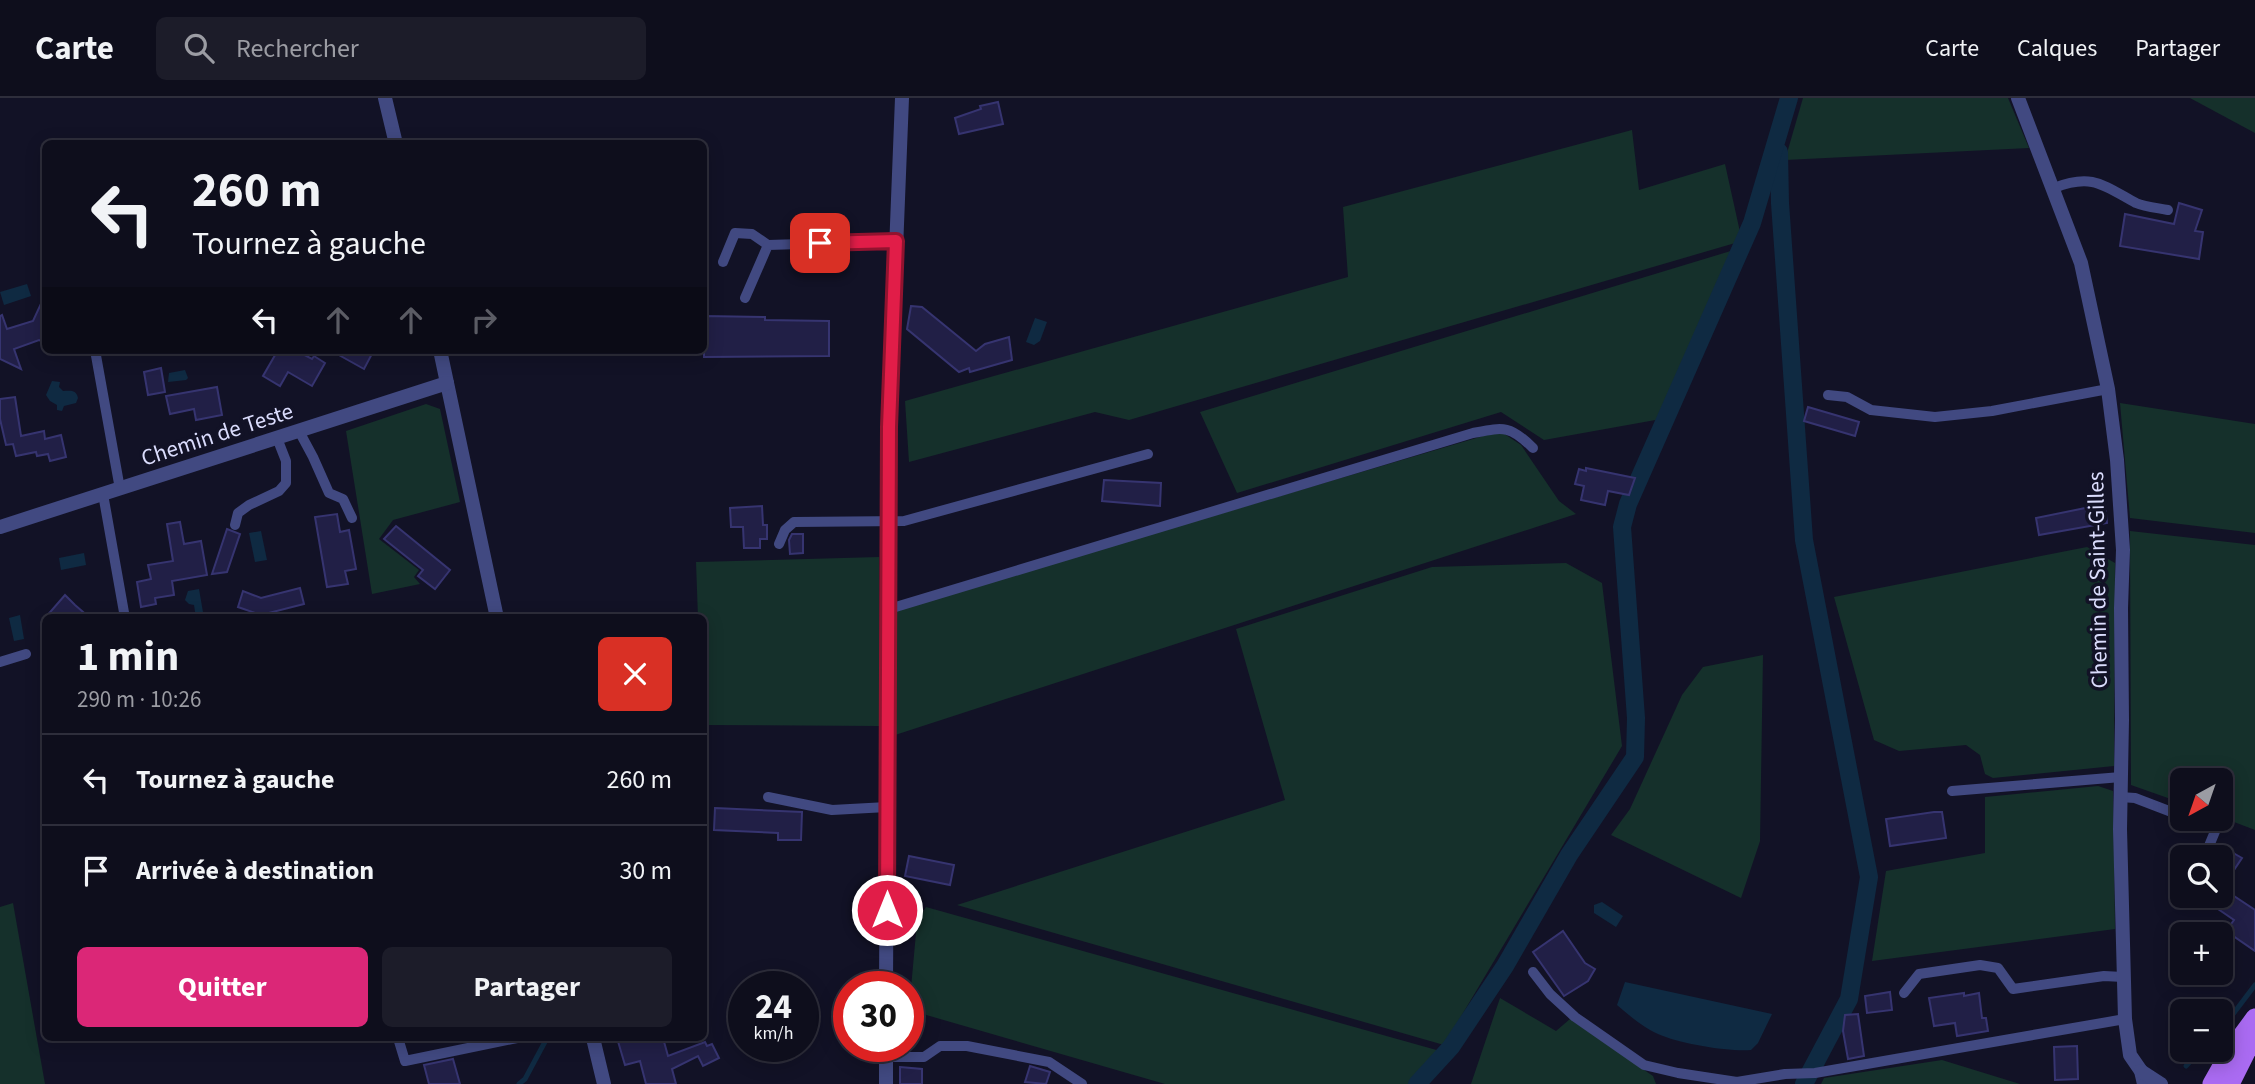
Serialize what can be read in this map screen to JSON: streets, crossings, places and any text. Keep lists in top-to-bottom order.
{
  "streets": {
    "street": ["Chemin de Teste", "Chemin de Saint-Gilles"]
  },
  "north": "bottom left",
  "page": {
    "header": "Carte",
    "search": "Rechercher",
    "nav": ["Carte", "Calques", "Partager"],
    "turn": ["260 m", "Tournez à gauche"],
    "heading": ["1 min", "290 m · 10:26"],
    "list": [
      {
        "name": "Tournez à gauche",
        "value": "260 m"
      },
      {
        "name": "Arrivée à destination",
        "value": "30 m"
      }
    ],
    "map_buttons": ["+", "−"],
    "buttons": ["Quitter", "Partager"],
    "speed": "24 km/h",
    "limit": "30"
  }
}
